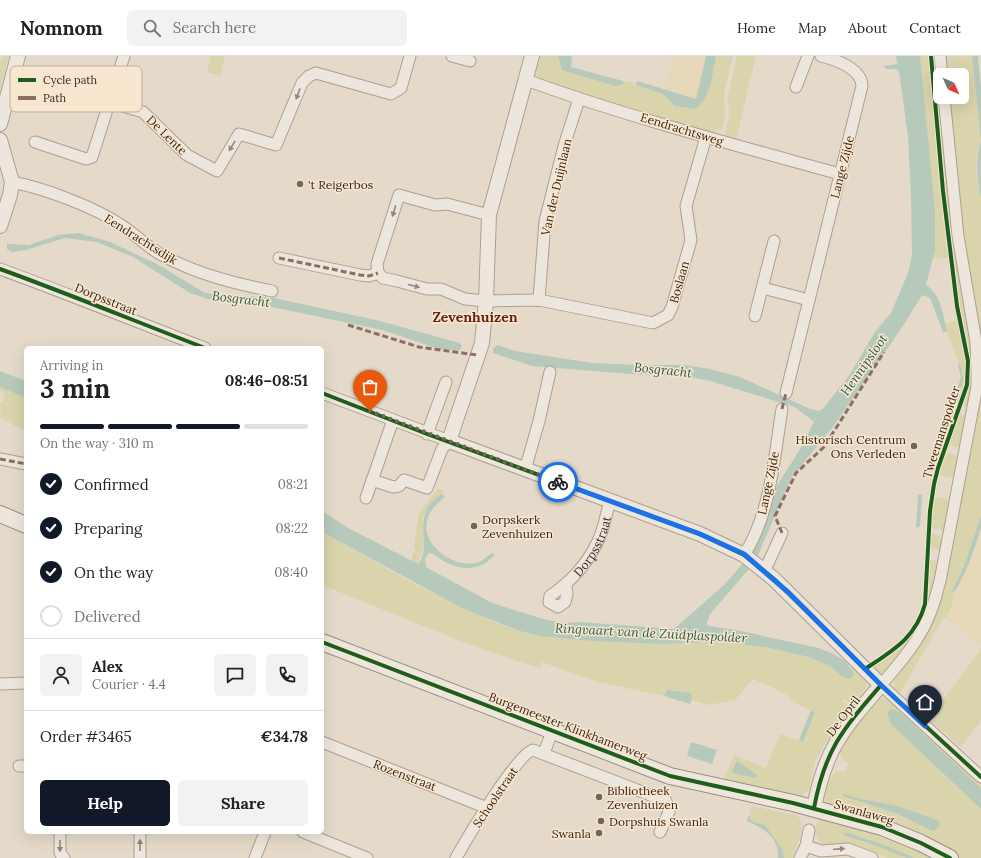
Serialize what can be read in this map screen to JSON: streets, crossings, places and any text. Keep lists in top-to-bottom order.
{
  "streets": {
    "main road": ["Burgemeester Klinkhamerweg", "Swanlaweg"],
    "street": [
      "Eendrachtsweg",
      "De Lente",
      "Lange Zijde",
      "Van der Duijnlaan",
      "Eendrachtsdijk",
      "Boslaan",
      "Dorpsstraat",
      "Tweemanspolder",
      "De Opril",
      "Rozenstraat",
      "Schoolstraat"
    ]
  },
  "crossings": [
    ["Eendrachtsweg", "Lange Zijde"],
    ["Eendrachtsweg", "Van der Duijnlaan"],
    ["Eendrachtsweg", "Boslaan"],
    ["Lange Zijde", "Dorpsstraat"],
    ["Van der Duijnlaan", "Boslaan"],
    ["Dorpsstraat", "Tweemanspolder"],
    ["Dorpsstraat", "De Opril"],
    ["Tweemanspolder", "De Opril"],
    ["De Opril", "Burgemeester Klinkhamerweg"],
    ["De Opril", "Swanlaweg"],
    ["Burgemeester Klinkhamerweg", "Schoolstraat"],
    ["Burgemeester Klinkhamerweg", "Swanlaweg"],
    ["Rozenstraat", "Schoolstraat"]
  ],
  "districts": ["Zevenhuizen"],
  "water": ["Bosgracht", "Hennipsloot", "Ringvaart van de Zuidplaspolder"],
  "places": [
    "'t Reigerbos",
    "Historisch Centrum Ons Verleden",
    "Dorpskerk Zevenhuizen",
    "Bibliotheek Zevenhuizen",
    "Dorpshuis Swanla",
    "Swanla"
  ],
  "legend": ["Cycle path", "Path"],
  "north": "bottom right",
  "page": {
    "header": "Nomnom",
    "search": "Search here",
    "nav": [
      "Home",
      "Map",
      "About",
      "Contact"
    ],
    "heading": ["3 min", "Arriving in", "08:46–08:51"],
    "panel": [
      "Alex",
      "Courier · 4.4",
      "Order #3465",
      "€34.78"
    ],
    "bar": "On the way · 310 m",
    "list": [
      ["Confirmed", "08:21"],
      ["Preparing", "08:22"],
      ["On the way", "08:40"],
      "Delivered"
    ],
    "buttons": ["Help", "Share"]
  }
}
